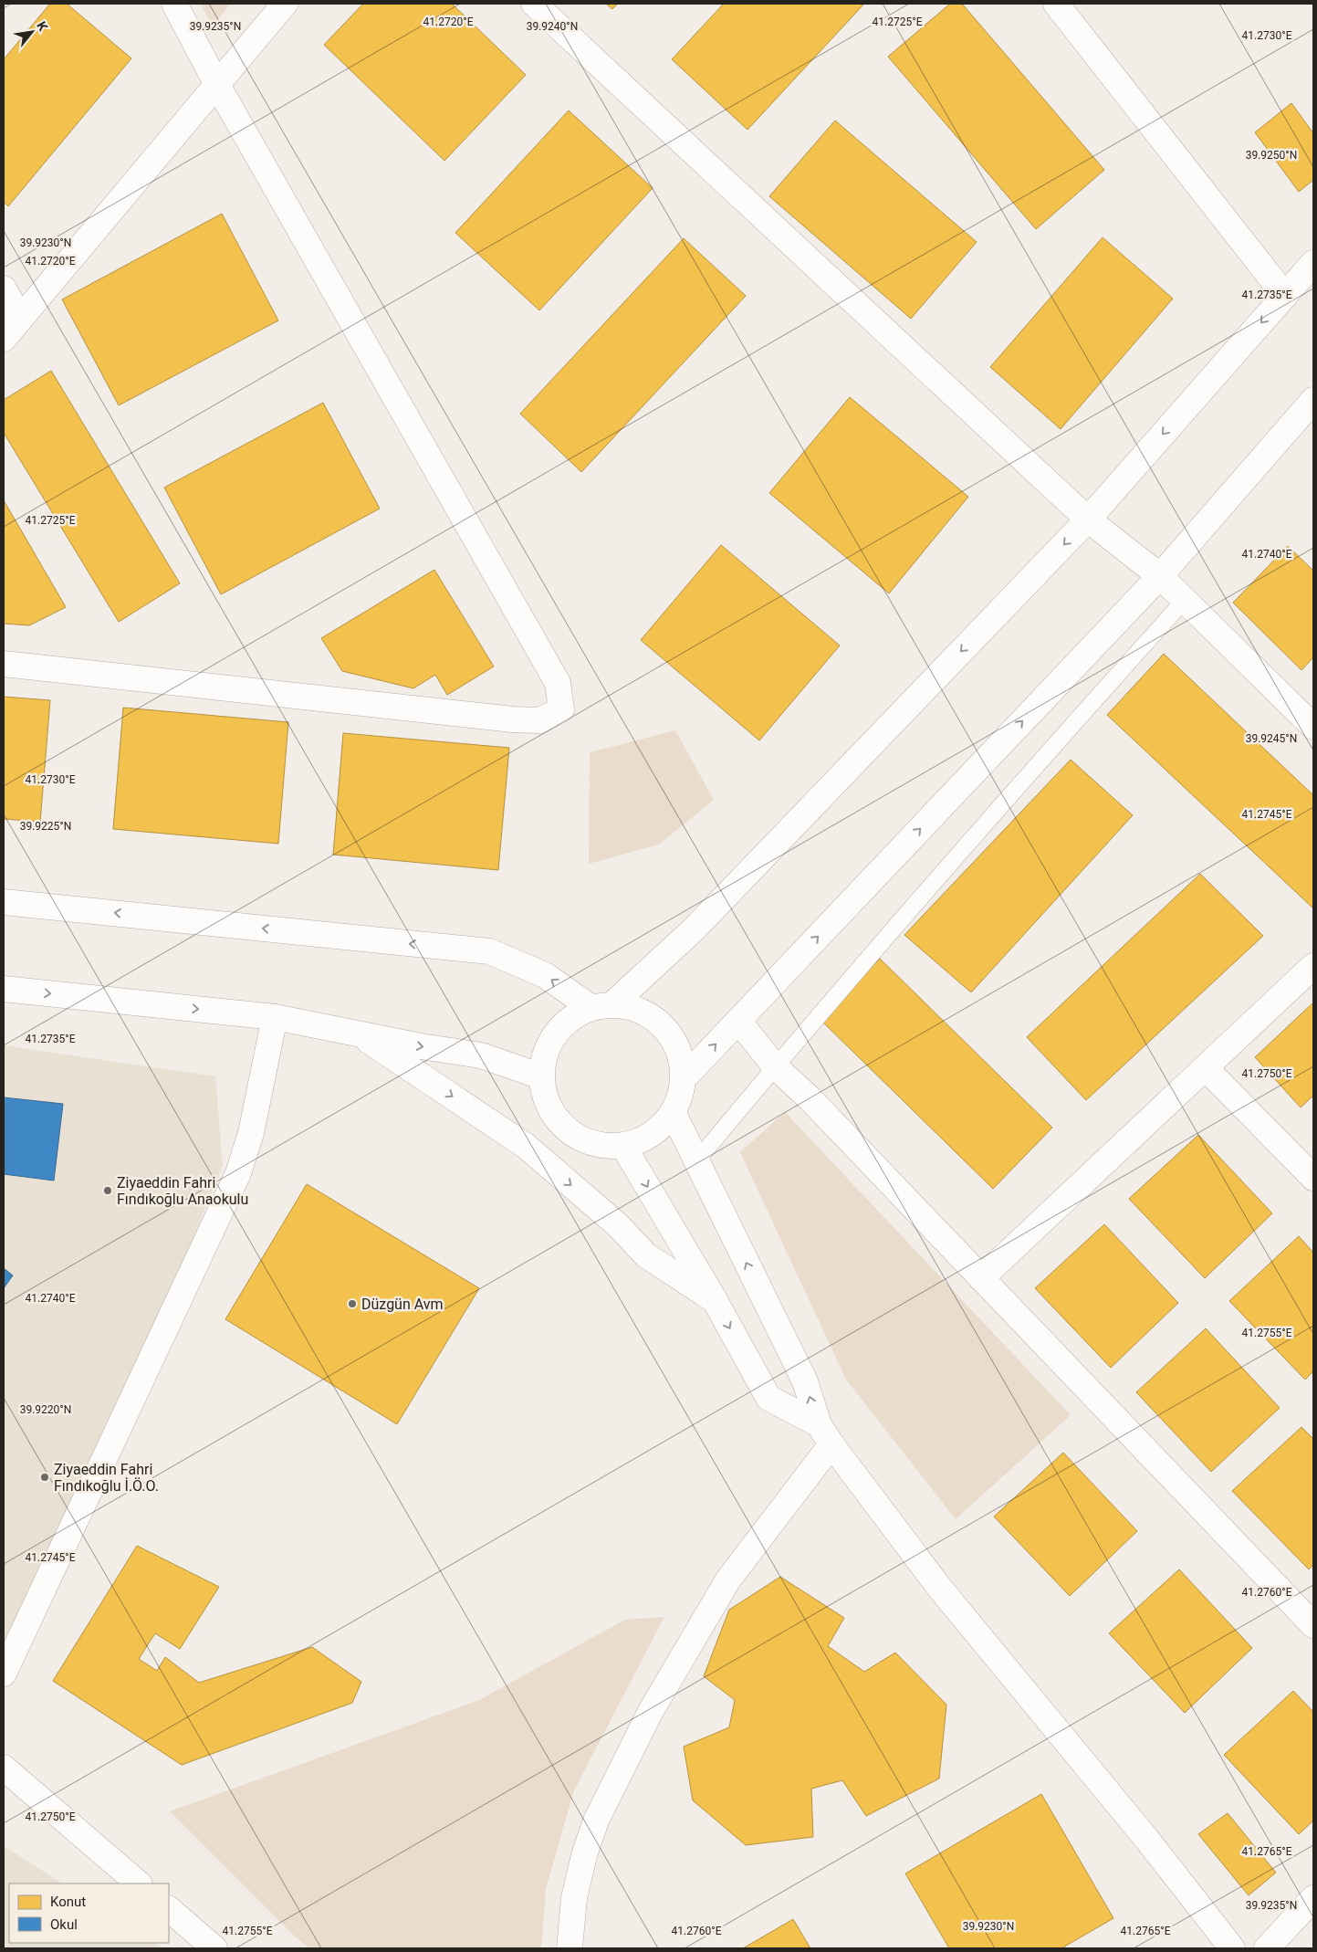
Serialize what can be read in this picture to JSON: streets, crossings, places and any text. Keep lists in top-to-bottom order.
{
  "places": ["Ziyaeddin Fahri Fındıkoğlu Anaokulu", "Düzgün Avm", "Ziyaeddin Fahri Fındıkoğlu İ.Ö.O."],
  "legend": ["Konut", "Okul"],
  "north": "top right",
  "coordinates": [
    "41.2720°E",
    "41.2725°E",
    "39.9235°N",
    "39.9240°N",
    "41.2730°E",
    "39.9250°N",
    "39.9230°N",
    "41.2735°E",
    "41.2740°E",
    "39.9245°N",
    "41.2745°E",
    "39.9225°N",
    "41.2750°E",
    "41.2755°E",
    "39.9220°N",
    "41.2760°E",
    "41.2765°E"
  ]
}
